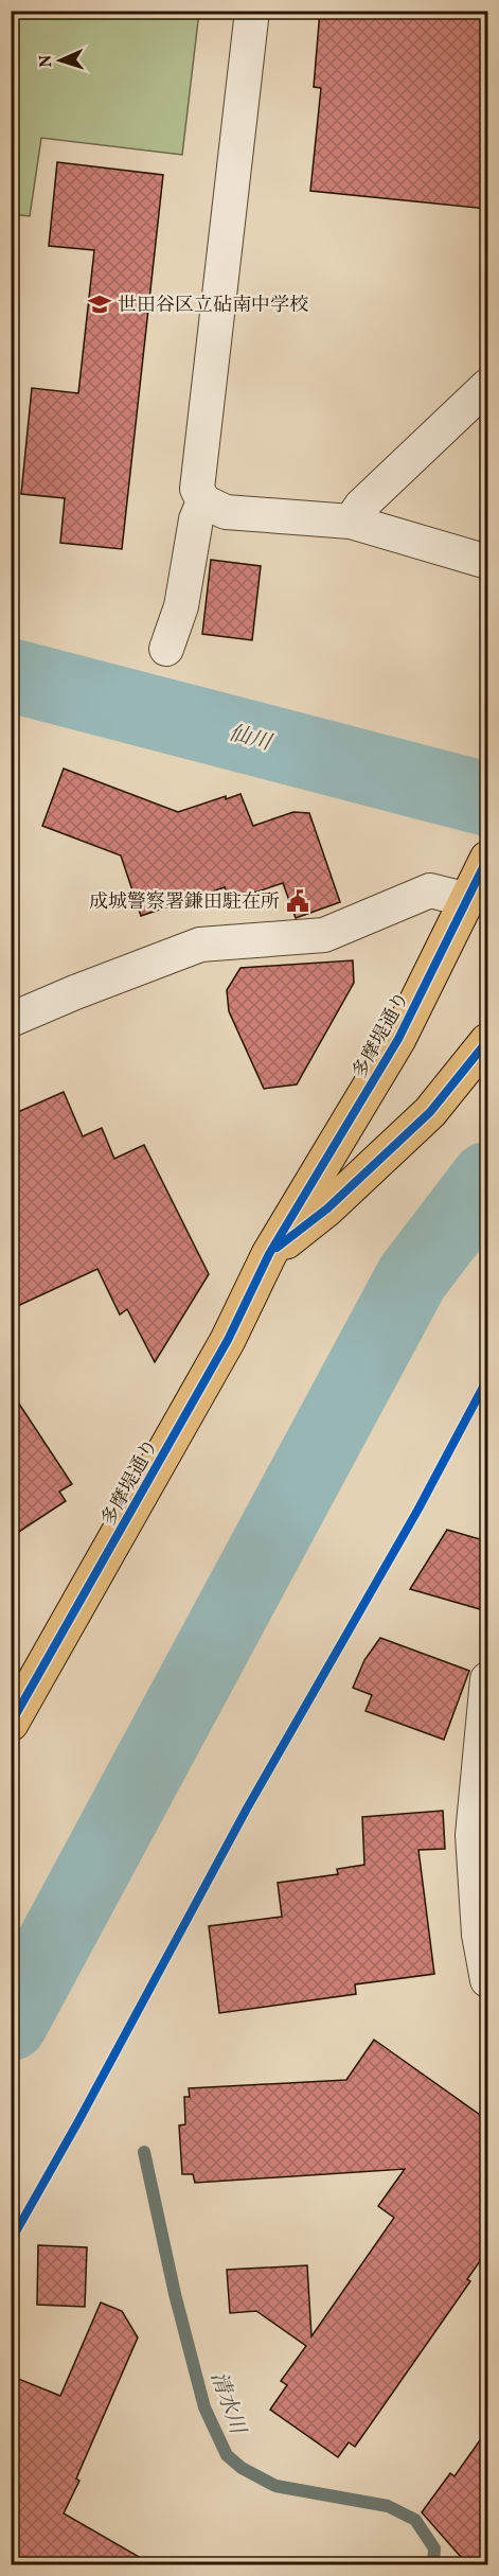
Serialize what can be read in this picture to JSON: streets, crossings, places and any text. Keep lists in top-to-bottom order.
{
  "streets": {
    "main road": ["多摩堤通り"]
  },
  "water": ["仙川", "清水川"],
  "places": {
    "school or university": ["世田谷区立砧南中学校"],
    "public building": ["成城警察署鎌田駐在所"]
  },
  "north": "left"
}
